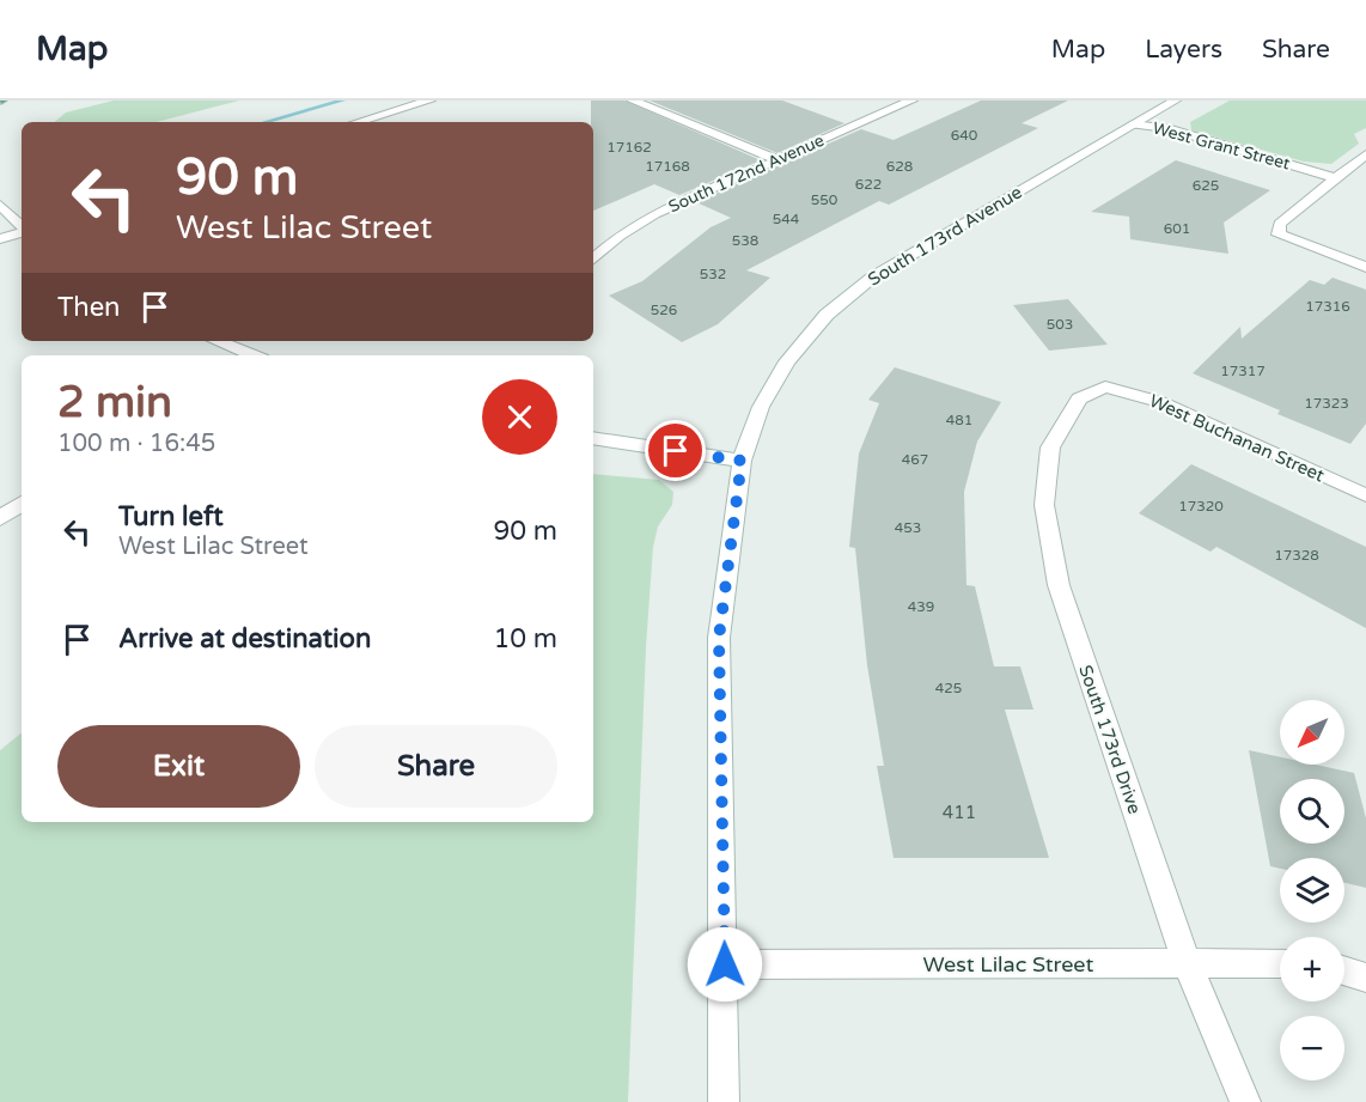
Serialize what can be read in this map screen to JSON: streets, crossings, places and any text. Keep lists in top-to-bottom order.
{
  "streets": {
    "street": [
      "West Grant Street",
      "South 172nd Avenue",
      "South 173rd Avenue",
      "West Buchanan Street",
      "South 173rd Drive",
      "West Lilac Street"
    ]
  },
  "crossings": [
    ["West Grant Street", "South 173rd Avenue"],
    ["South 173rd Avenue", "West Lilac Street"],
    ["West Buchanan Street", "South 173rd Drive"],
    ["South 173rd Drive", "West Lilac Street"]
  ],
  "house_numbers": [
    "640",
    "17162",
    "17168",
    "628",
    "622",
    "625",
    "550",
    "544",
    "601",
    "538",
    "532",
    "17316",
    "526",
    "503",
    "17317",
    "17323",
    "481",
    "467",
    "17320",
    "453",
    "17328",
    "439",
    "425",
    "411"
  ],
  "north": "bottom left",
  "page": {
    "header": "Map",
    "nav": ["Map", "Layers", "Share"],
    "turn": ["90 m", "West Lilac Street"],
    "then": "Then",
    "heading": ["2 min", "100 m · 16:45"],
    "list": [
      {
        "name": "Turn left",
        "note": "West Lilac Street",
        "value": "90 m"
      },
      {
        "name": "Arrive at destination",
        "value": "10 m"
      }
    ],
    "map_buttons": ["+", "−"],
    "buttons": ["Exit", "Share"]
  }
}
